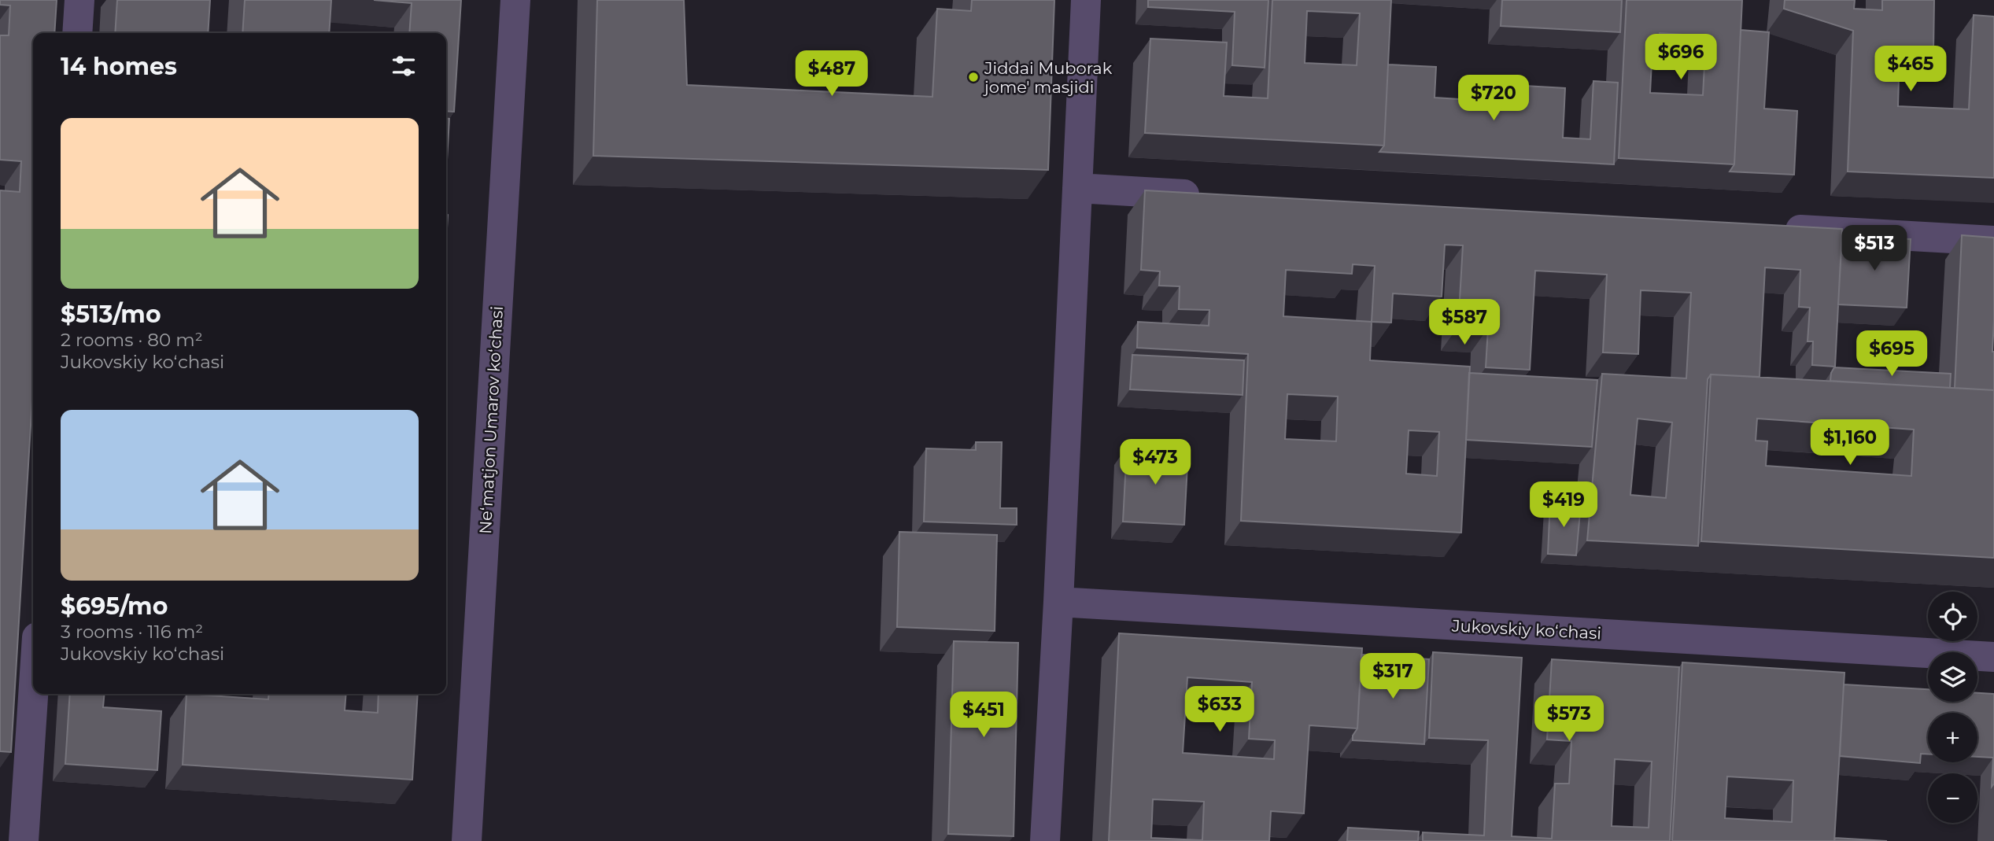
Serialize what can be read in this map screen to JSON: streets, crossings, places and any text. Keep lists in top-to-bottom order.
{
  "streets": {
    "street": ["Neʻmatjon Umarov koʻchasi", "Jukovskiy koʻchasi"]
  },
  "places": ["Jiddai Muborak jome' masjidi"],
  "page": {
    "heading": "14 homes",
    "price": [
      "$696",
      "$465",
      "$487",
      "$720",
      "$513",
      "$587",
      "$695",
      "$1,160",
      "$473",
      "$419",
      "$317",
      "$633",
      "$451",
      "$573"
    ],
    "list": [
      {
        "name": "$513/mo",
        "note": "2 rooms · 80 m² · Jukovskiy koʻchasi"
      },
      {
        "name": "$695/mo",
        "note": "3 rooms · 116 m² · Jukovskiy koʻchasi"
      }
    ],
    "map_buttons": ["+", "−"]
  }
}
